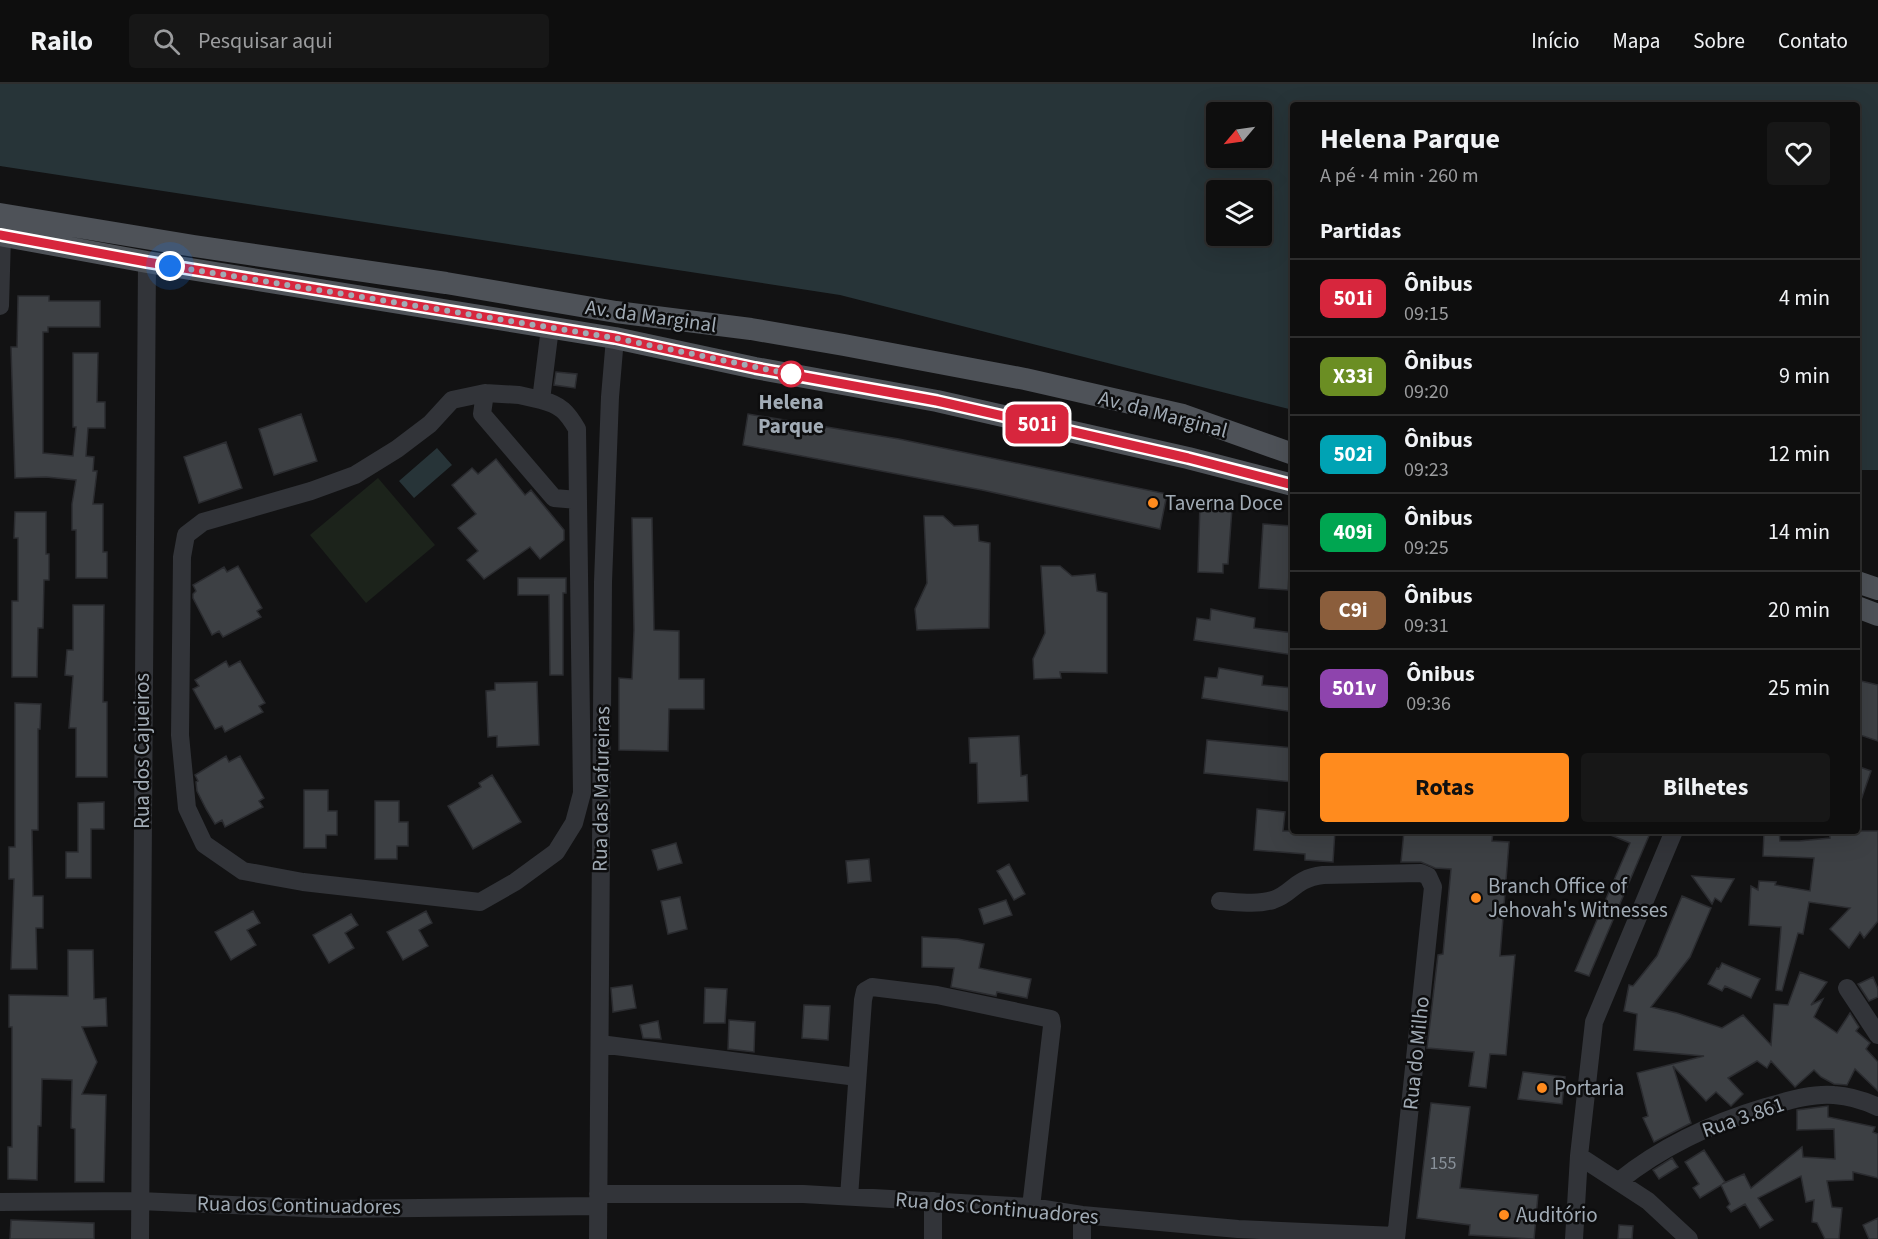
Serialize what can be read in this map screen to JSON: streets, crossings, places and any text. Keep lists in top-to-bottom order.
{
  "streets": {
    "main road": ["Av. da Marginal"],
    "street": [
      "Rua dos Cajueiros",
      "Rua das Mafureiras",
      "Rua do Milho",
      "Rua 3.861",
      "Rua dos Continuadores"
    ]
  },
  "crossings": [
    ["Av. da Marginal", "Rua dos Cajueiros"],
    ["Av. da Marginal", "Rua das Mafureiras"],
    ["Rua dos Cajueiros", "Rua dos Continuadores"],
    ["Rua das Mafureiras", "Rua dos Continuadores"],
    ["Rua do Milho", "Rua dos Continuadores"]
  ],
  "places": [
    "Helena Parque",
    "Taverna Doce",
    "Branch Office of Jehovah's Witnesses",
    "Portaria",
    "Auditório"
  ],
  "lines": ["bus line 501i"],
  "house_numbers": ["155"],
  "north": "bottom left",
  "page": {
    "header": "Railo",
    "search": "Pesquisar aqui",
    "nav": [
      "Início",
      "Mapa",
      "Sobre",
      "Contato"
    ],
    "on_map": "501i",
    "heading": [
      ["Helena Parque", "A pé · 4 min · 260 m"],
      "Partidas"
    ],
    "list": [
      {
        "mark": "501i",
        "name": "Ônibus",
        "note": "09:15",
        "value": "4 min"
      },
      {
        "mark": "X33i",
        "name": "Ônibus",
        "note": "09:20",
        "value": "9 min"
      },
      {
        "mark": "502i",
        "name": "Ônibus",
        "note": "09:23",
        "value": "12 min"
      },
      {
        "mark": "409i",
        "name": "Ônibus",
        "note": "09:25",
        "value": "14 min"
      },
      {
        "mark": "C9i",
        "name": "Ônibus",
        "note": "09:31",
        "value": "20 min"
      },
      {
        "mark": "501v",
        "name": "Ônibus",
        "note": "09:36",
        "value": "25 min"
      }
    ],
    "buttons": ["Rotas", "Bilhetes"]
  }
}
